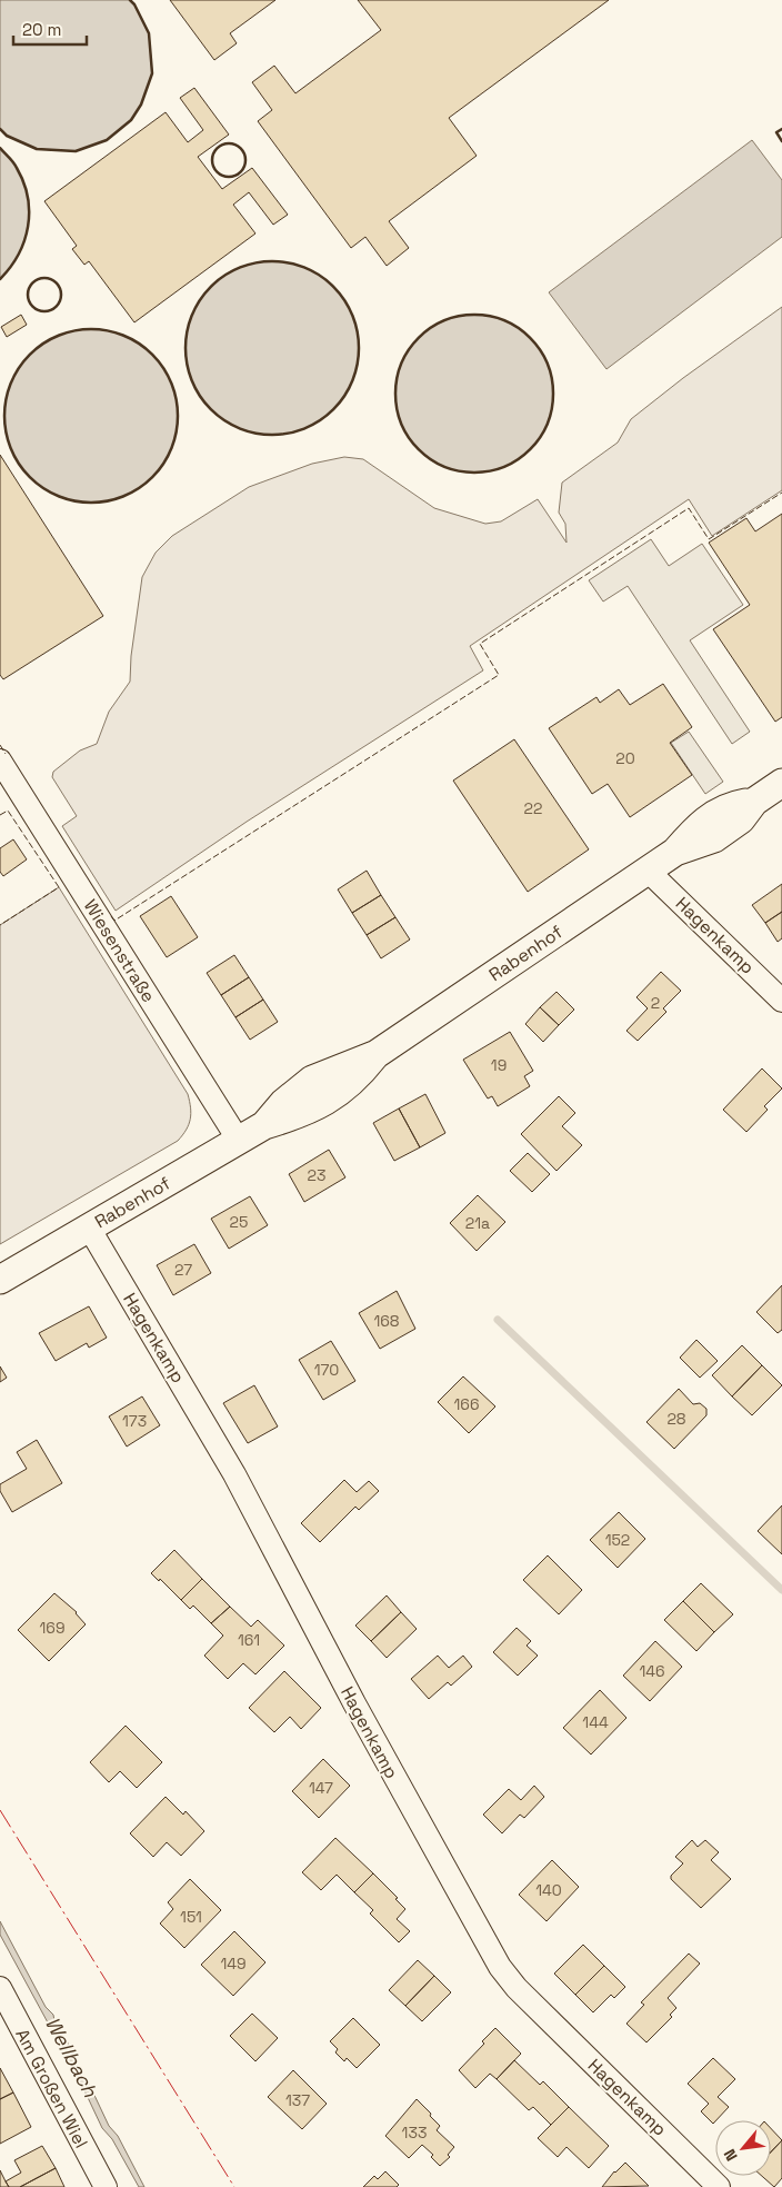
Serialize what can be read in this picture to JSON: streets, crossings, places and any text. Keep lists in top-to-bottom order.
{
  "streets": {
    "street": [
      "Hagenkamp",
      "Wiesenstraße",
      "Rabenhof",
      "Am Großen Wiel"
    ]
  },
  "crossings": [
    ["Hagenkamp", "Rabenhof"],
    ["Wiesenstraße", "Rabenhof"]
  ],
  "water": ["Wellbach"],
  "house_numbers": [
    "20",
    "22",
    "2",
    "19",
    "23",
    "25",
    "21a",
    "27",
    "168",
    "170",
    "166",
    "28",
    "173",
    "152",
    "169",
    "161",
    "146",
    "144",
    "147",
    "140",
    "151",
    "149",
    "137",
    "133"
  ],
  "scale_bar": "20 m",
  "north": "bottom left"
}
